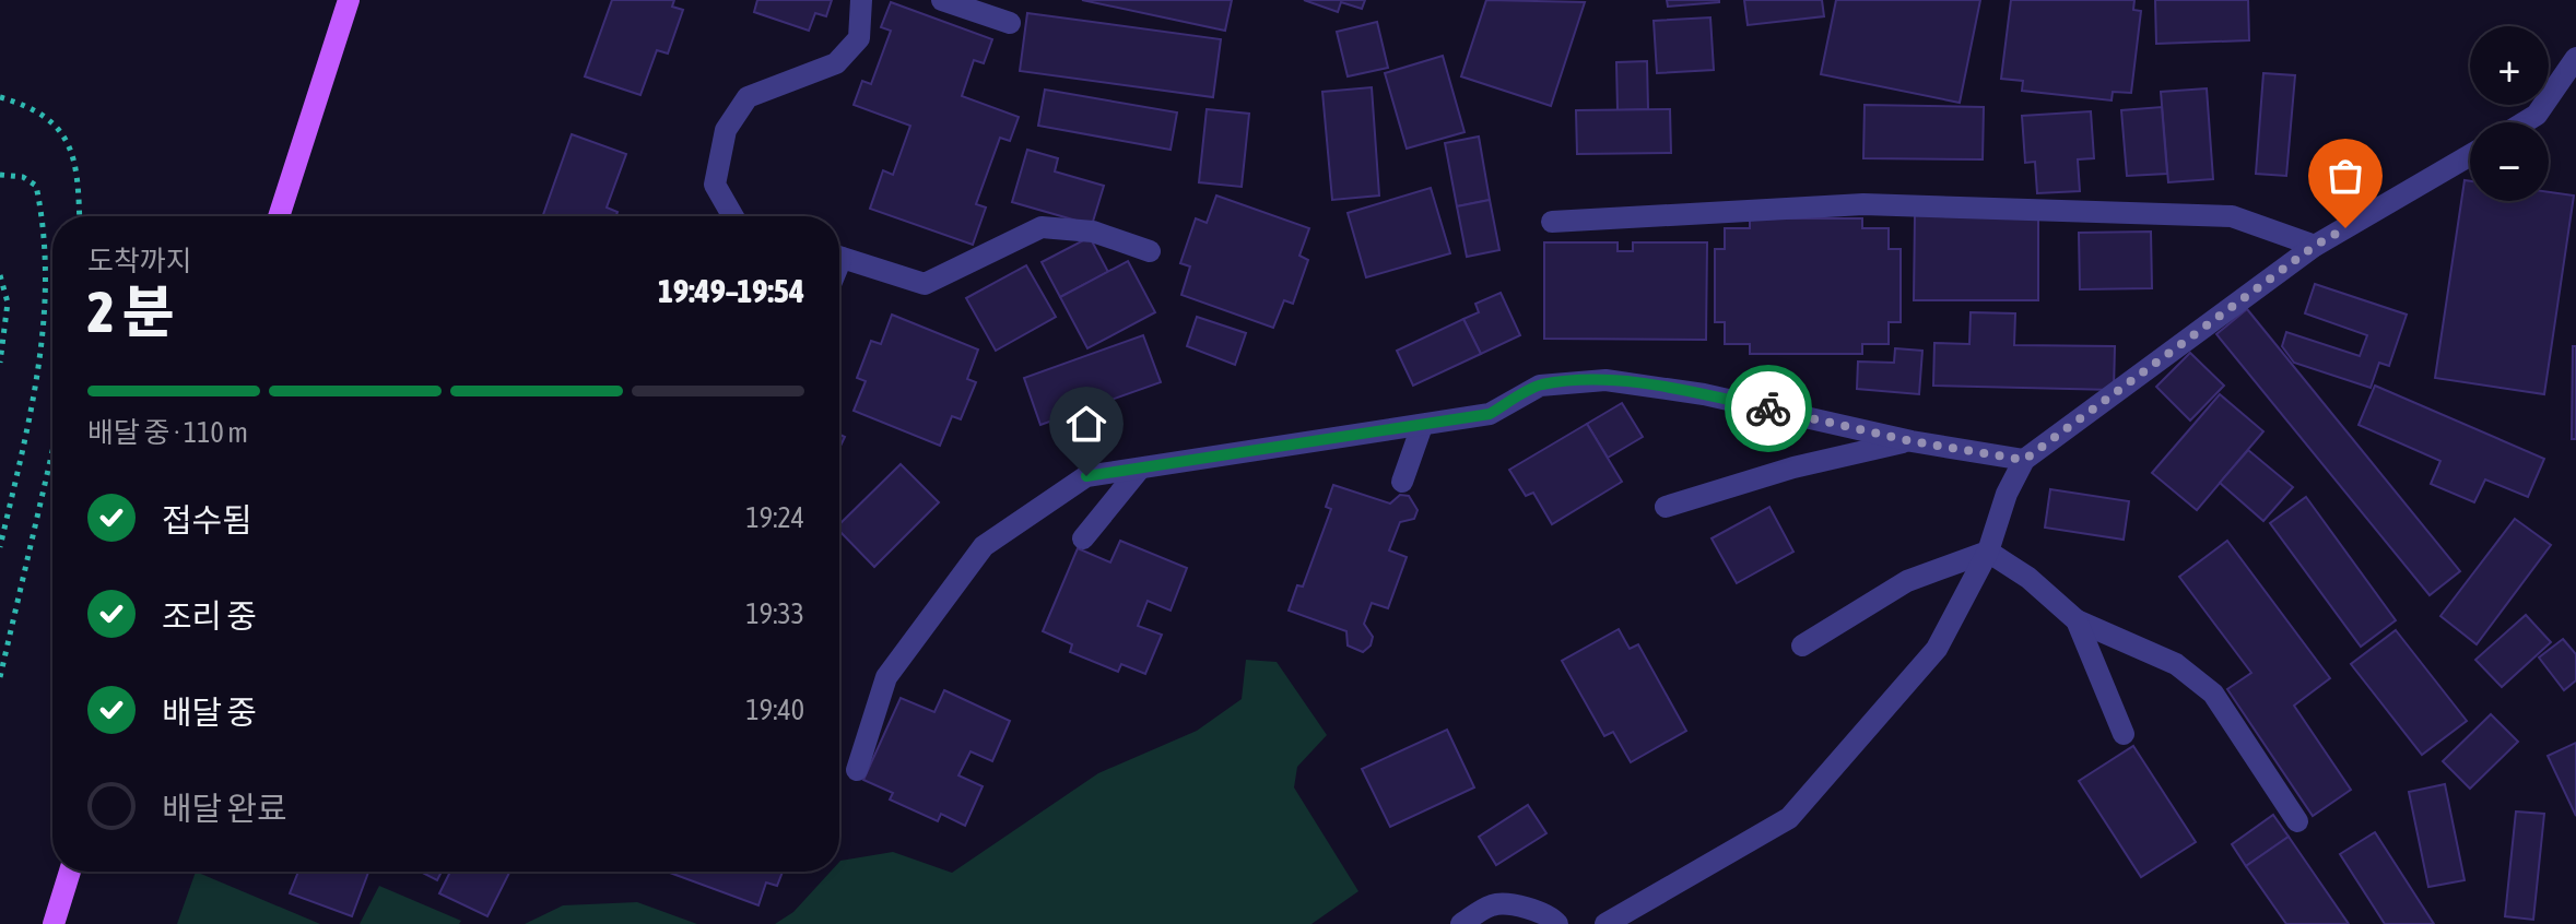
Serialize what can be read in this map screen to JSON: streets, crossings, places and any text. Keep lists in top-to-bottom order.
{
  "page": {
    "map_buttons": ["+", "−"],
    "heading": ["2 분", "도착까지", "19:49–19:54"],
    "bar": "배달 중 · 110 m",
    "list": [
      ["접수됨", "19:24"],
      ["조리 중", "19:33"],
      ["배달 중", "19:40"],
      "배달 완료"
    ]
  }
}
